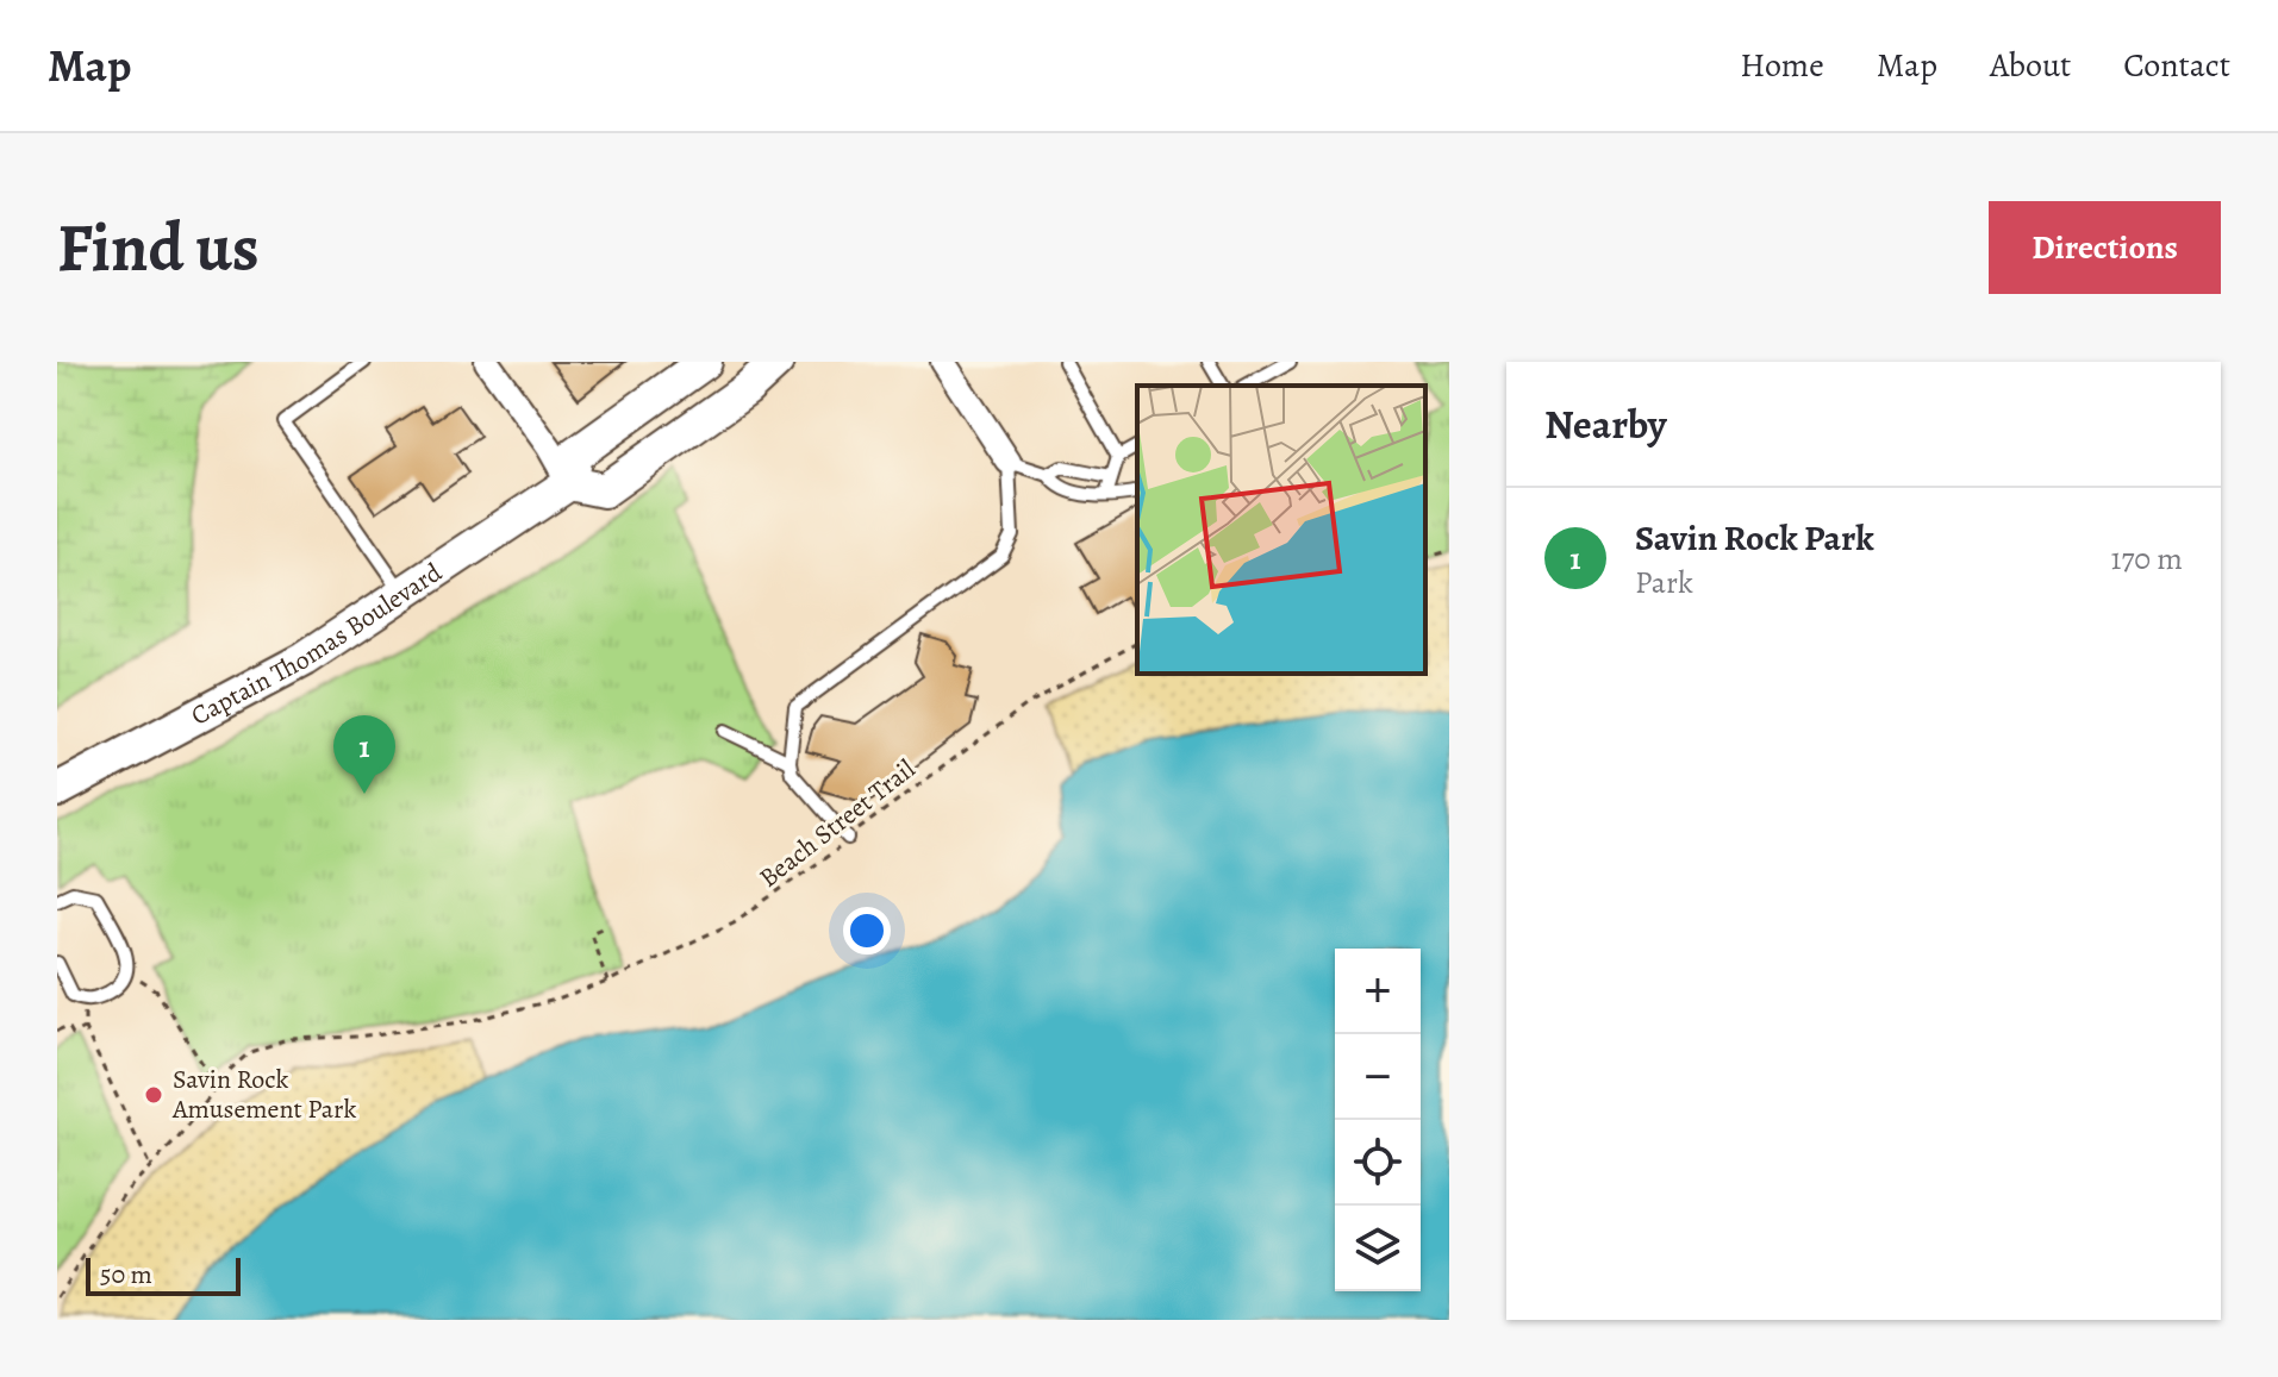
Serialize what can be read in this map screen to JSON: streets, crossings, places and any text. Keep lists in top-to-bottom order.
{
  "streets": {
    "main road": ["Captain Thomas Boulevard"],
    "path": ["Beach Street Trail"]
  },
  "places": ["Savin Rock Amusement Park"],
  "scale_bar": "50 m",
  "page": {
    "header": "Map",
    "nav": [
      "Home",
      "Map",
      "About",
      "Contact"
    ],
    "buttons": "Directions",
    "title": "Find us",
    "heading": "Nearby",
    "list": [
      {
        "mark": "1",
        "name": "Savin Rock Park",
        "note": "Park",
        "value": "170 m"
      }
    ],
    "pins": "1",
    "map_buttons": ["+", "−"],
    "scale": "50 m"
  }
}
